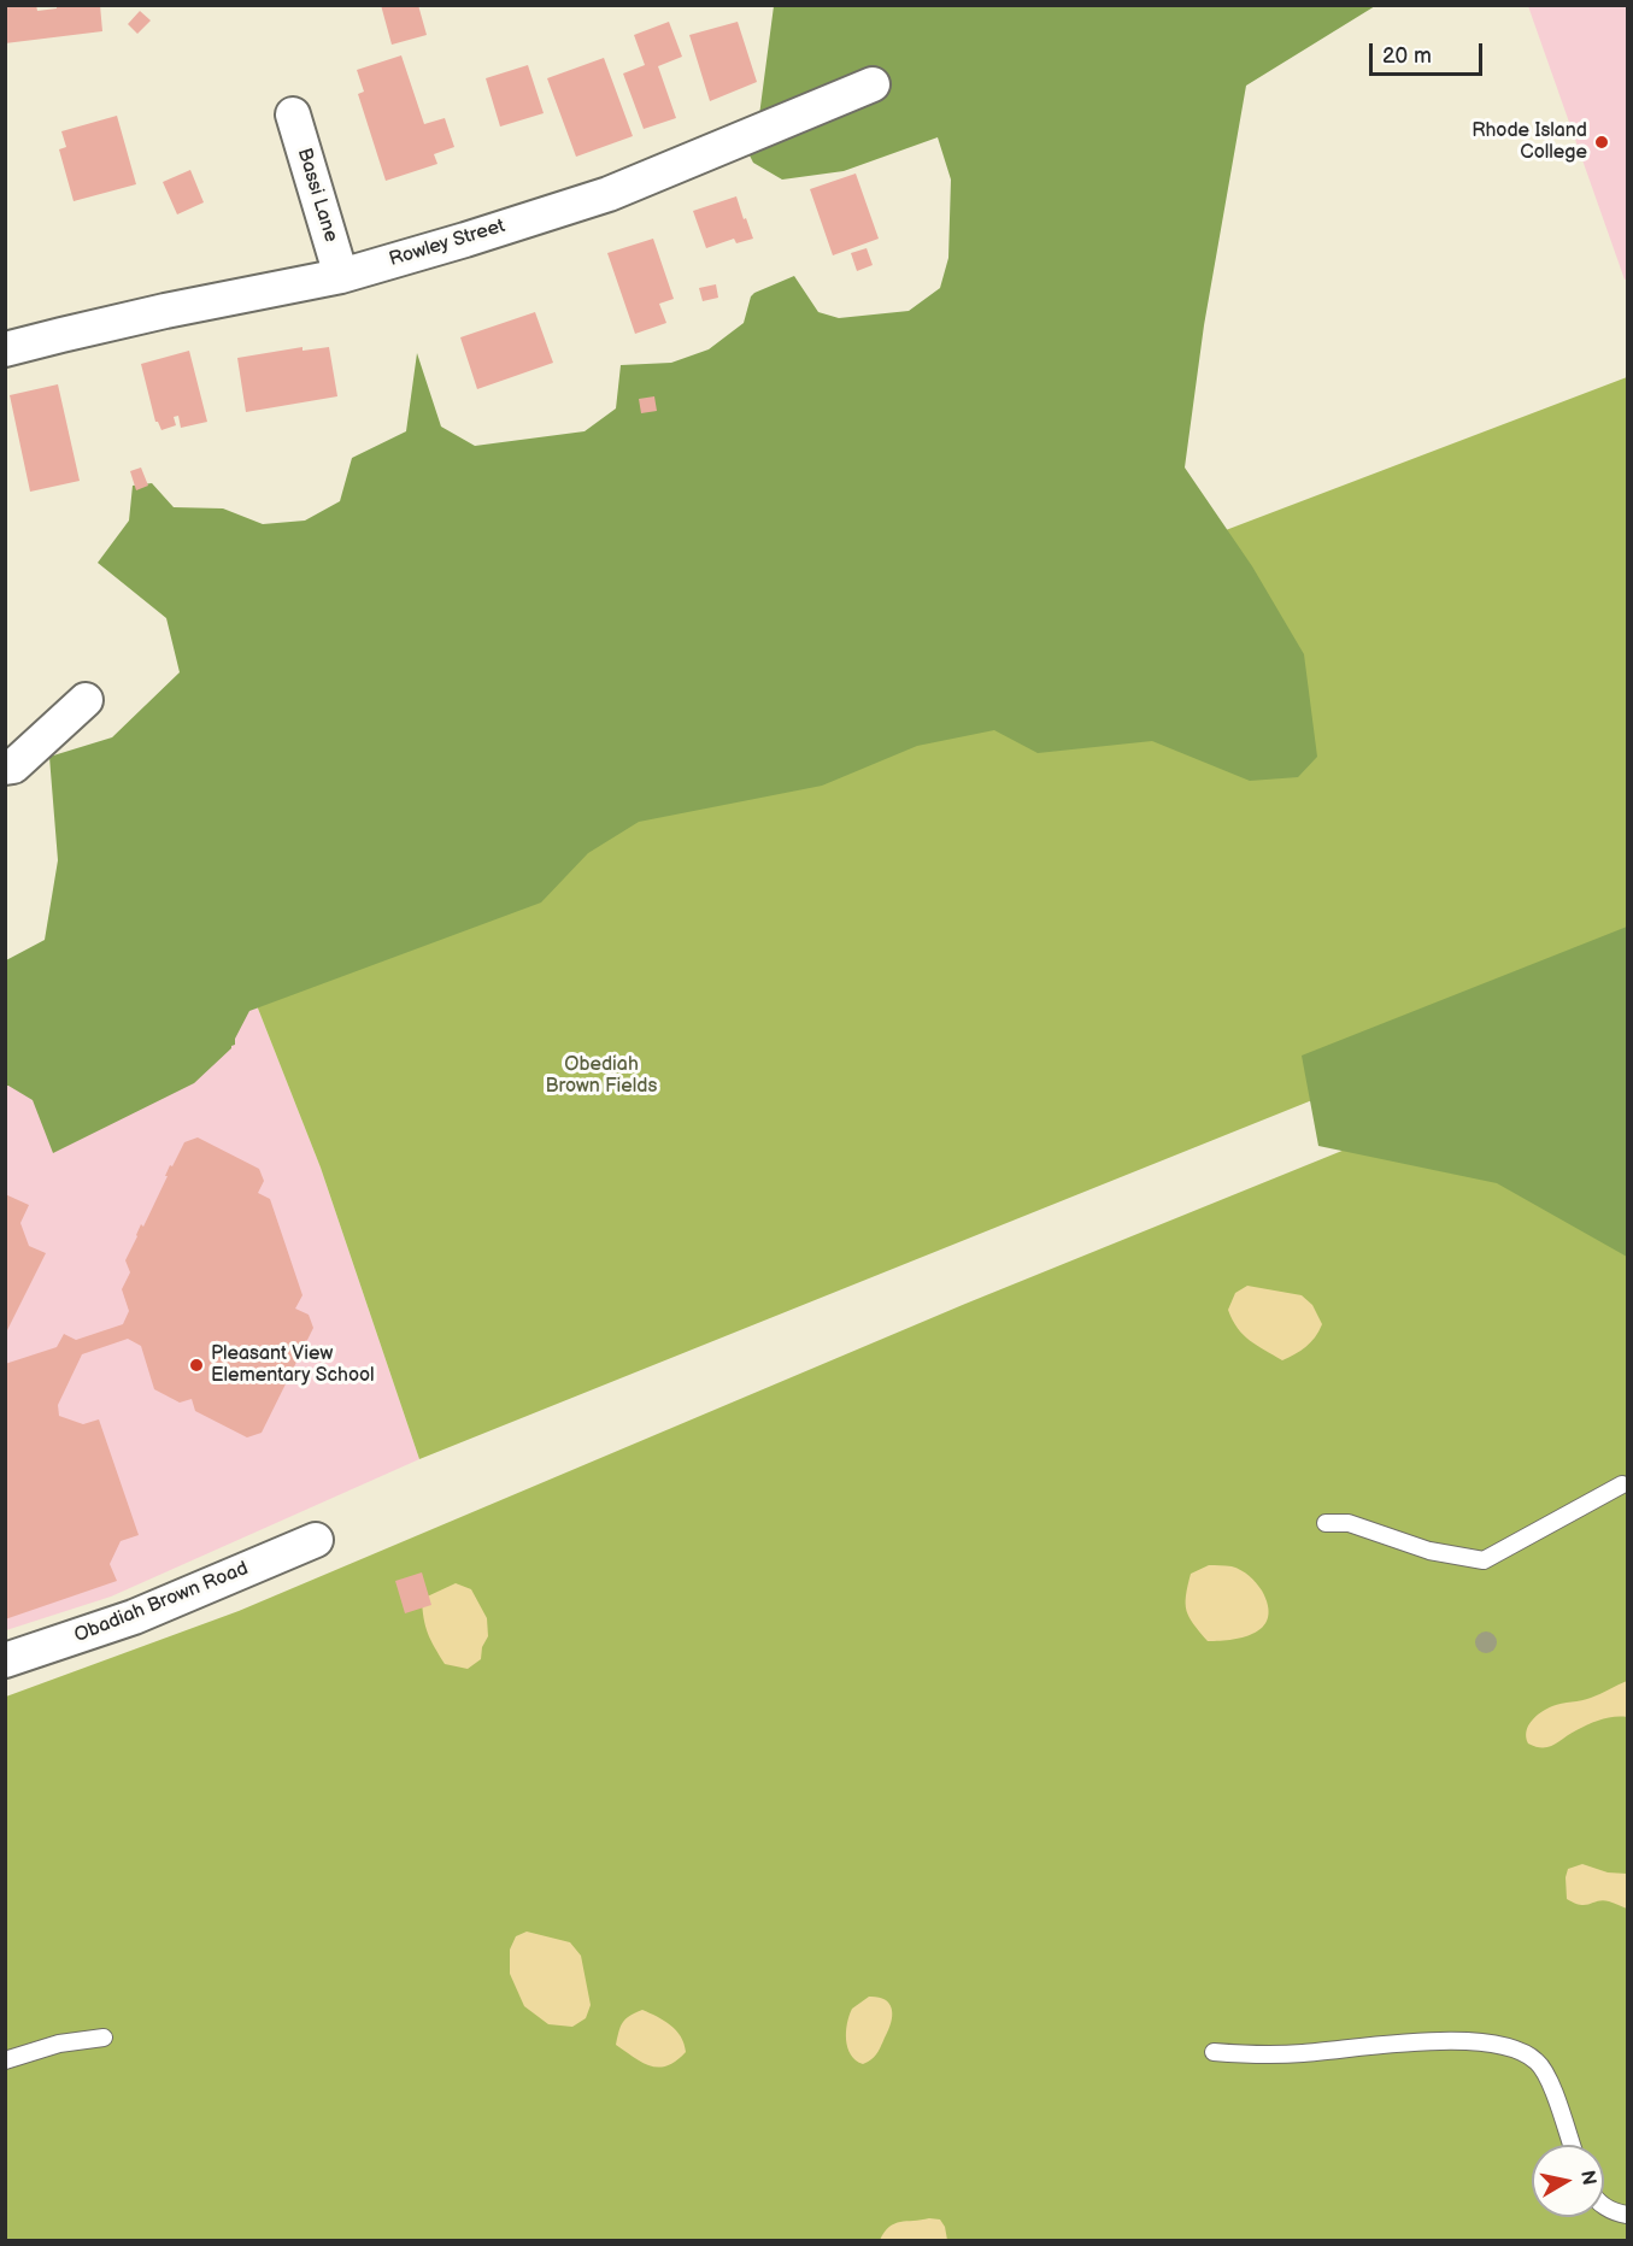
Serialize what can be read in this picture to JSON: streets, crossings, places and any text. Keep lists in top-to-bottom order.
{
  "streets": {
    "street": ["Bassi Lane", "Rowley Street", "Obadiah Brown Road"]
  },
  "crossings": [
    ["Bassi Lane", "Rowley Street"]
  ],
  "parks": ["Obediah Brown Fields"],
  "places": ["Rhode Island College", "Pleasant View Elementary School"],
  "scale_bar": "20 m",
  "north": "right"
}
